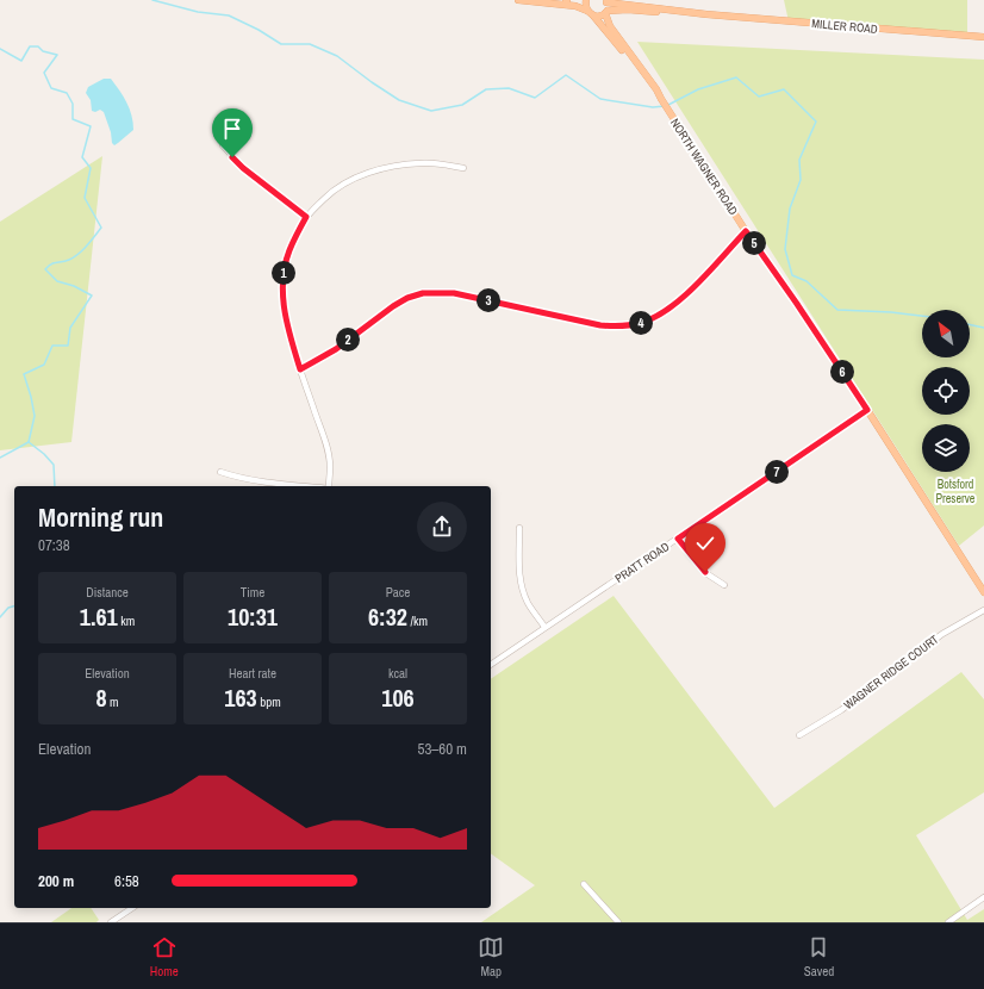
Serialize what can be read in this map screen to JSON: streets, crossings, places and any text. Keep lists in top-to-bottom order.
{
  "streets": {
    "main road": ["MILLER ROAD", "NORTH WAGNER ROAD"],
    "street": ["PRATT ROAD", "WAGNER RIDGE COURT"]
  },
  "crossings": [
    ["MILLER ROAD", "NORTH WAGNER ROAD"],
    ["NORTH WAGNER ROAD", "PRATT ROAD"]
  ],
  "parks": ["Botsford Preserve"],
  "north": "top left",
  "page": {
    "pins": [
      "5",
      "1",
      "3",
      "4",
      "2",
      "6",
      "7"
    ],
    "heading": ["Morning run", "07:38"],
    "stats": [
      ["Distance", "1.61 km"],
      ["Time", "10:31"],
      ["Pace", "6:32 /km"],
      ["Elevation", "8 m"],
      ["Heart rate", "163 bpm"],
      ["kcal", "106"]
    ],
    "chart": ["Elevation", "53–60 m"],
    "list": [
      {
        "name": "200 m",
        "note": "6:58"
      }
    ],
    "tabs": ["Home", "Map", "Saved"]
  }
}
